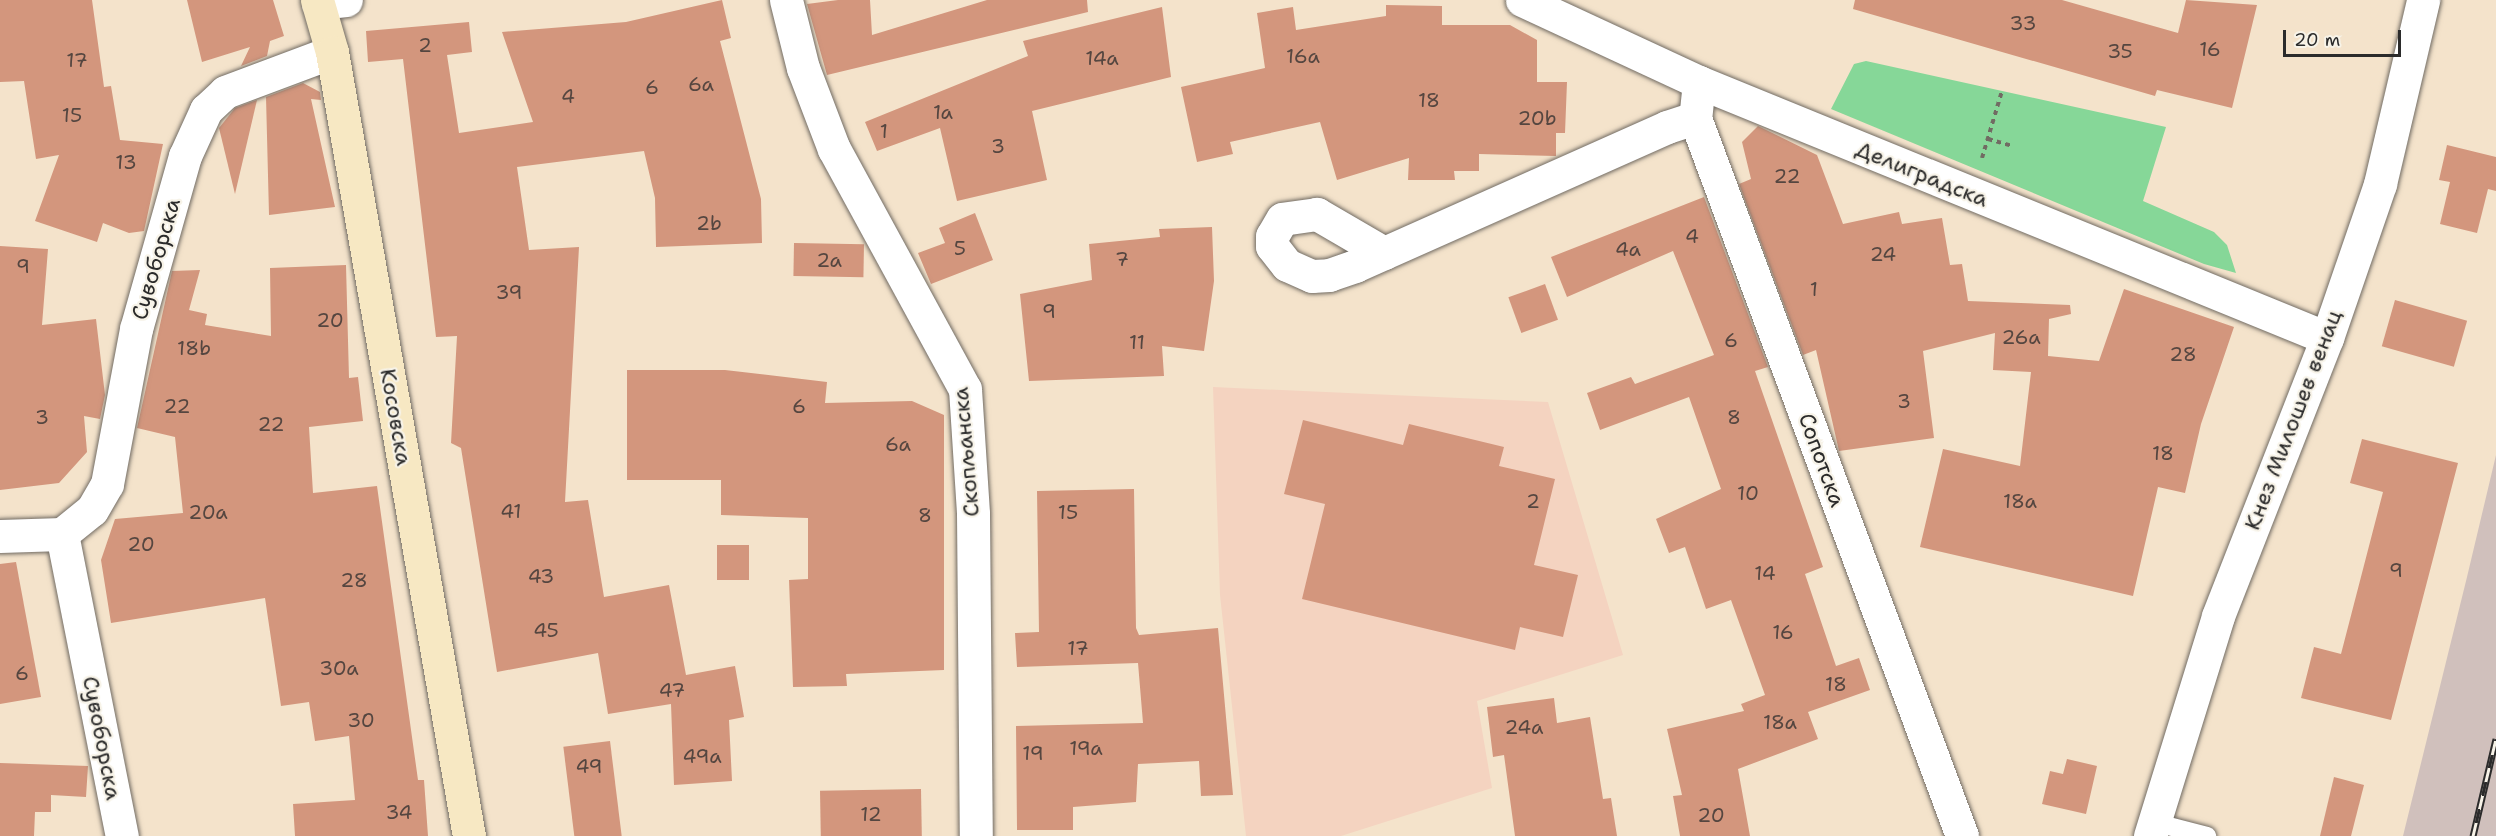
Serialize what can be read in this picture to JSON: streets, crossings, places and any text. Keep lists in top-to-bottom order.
{
  "streets": {
    "main road": ["Косовска"],
    "street": [
      "Делиградска",
      "Сувоборска",
      "Кнез Милошев венац",
      "Скопљанска",
      "Сопотска"
    ]
  },
  "crossings": [
    ["Делиградска", "Кнез Милошев венац"],
    ["Делиградска", "Сопотска"],
    ["Сувоборска", "Косовска"]
  ],
  "house_numbers": [
    "33",
    "2",
    "16",
    "35",
    "16a",
    "14a",
    "17",
    "6a",
    "6",
    "4",
    "18",
    "1a",
    "15",
    "20b",
    "1",
    "3",
    "13",
    "22",
    "2b",
    "4",
    "5",
    "4a",
    "24",
    "7",
    "2a",
    "9",
    "1",
    "39",
    "9",
    "20",
    "26a",
    "6",
    "11",
    "18b",
    "28",
    "3",
    "22",
    "6",
    "3",
    "8",
    "22",
    "6a",
    "18",
    "10",
    "2",
    "18a",
    "41",
    "20a",
    "15",
    "8",
    "20",
    "9",
    "14",
    "43",
    "28",
    "45",
    "16",
    "17",
    "30a",
    "6",
    "18",
    "47",
    "30",
    "18a",
    "24a",
    "19a",
    "19",
    "49a",
    "49",
    "34",
    "12",
    "20"
  ],
  "scale_bar": "20 m"
}
